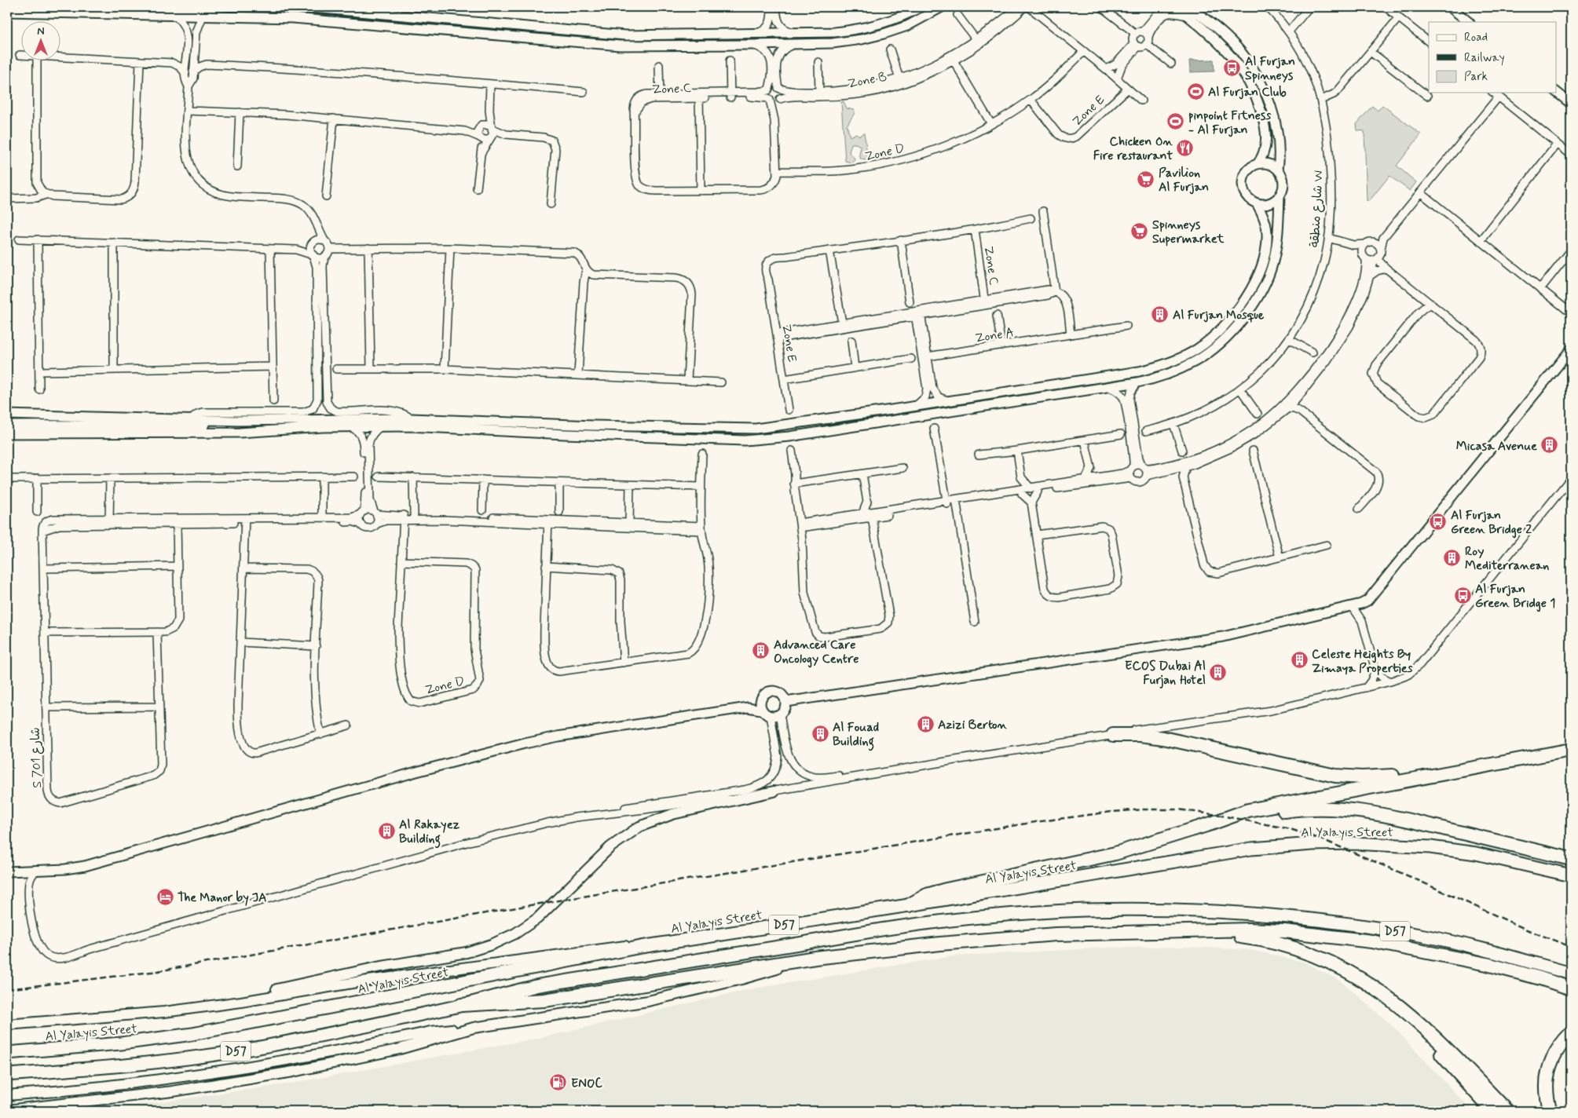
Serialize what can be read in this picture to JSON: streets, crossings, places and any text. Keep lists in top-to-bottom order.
{
  "streets": {
    "highway": ["Al Yalayis Street", "D57"],
    "street": [
      "Zone B",
      "Zone C",
      "Zone E",
      "Zone D",
      "شارع منطقة W",
      "Zone A",
      "S 701 شارع"
    ]
  },
  "crossings": [
    ["Zone B", "Zone C"],
    ["Zone E", "Zone D"]
  ],
  "places": {
    "bus stop": ["Al Furjan Spinneys", "Al Furjan Green Bridge 2", "Al Furjan Green Bridge 1"],
    "sports": ["Al Furjan Club", "pinpoint Fitness - Al Furjan"],
    "restaurant": ["Chicken On Fire restaurant"],
    "supermarket": ["Pavilion Al Furjan", "Spinneys Supermarket"],
    "building": [
      "Al Furjan Mosque",
      "Micasa Avenue",
      "Roy Mediterranean",
      "Advanced Care Oncology Centre",
      "Celeste Heights By Zimaya Properties",
      "ECOS Dubai Al Furjan Hotel",
      "Azizi Berton",
      "Al Fouad Building",
      "Al Rakayez Building"
    ],
    "hotel": ["The Manor by JA"],
    "fuel station": ["ENOC"]
  },
  "legend": ["Road", "Railway", "Park"],
  "north": "top"
}
